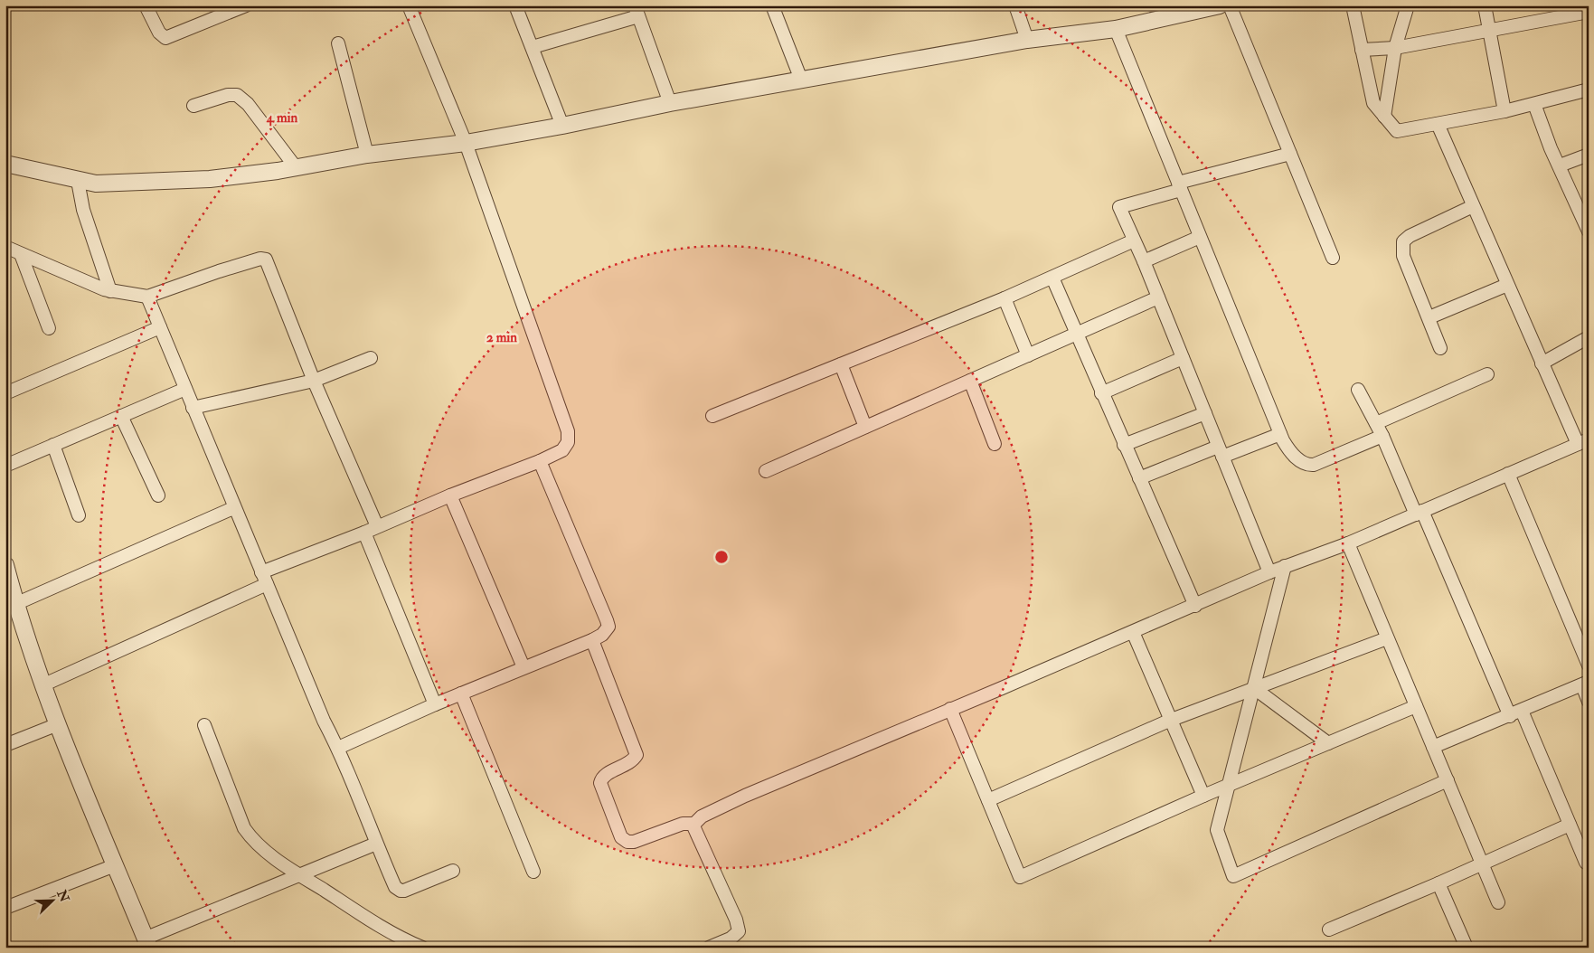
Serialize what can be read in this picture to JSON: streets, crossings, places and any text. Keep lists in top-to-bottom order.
{
  "north": "top right",
  "rings": ["4 min", "2 min"]
}
